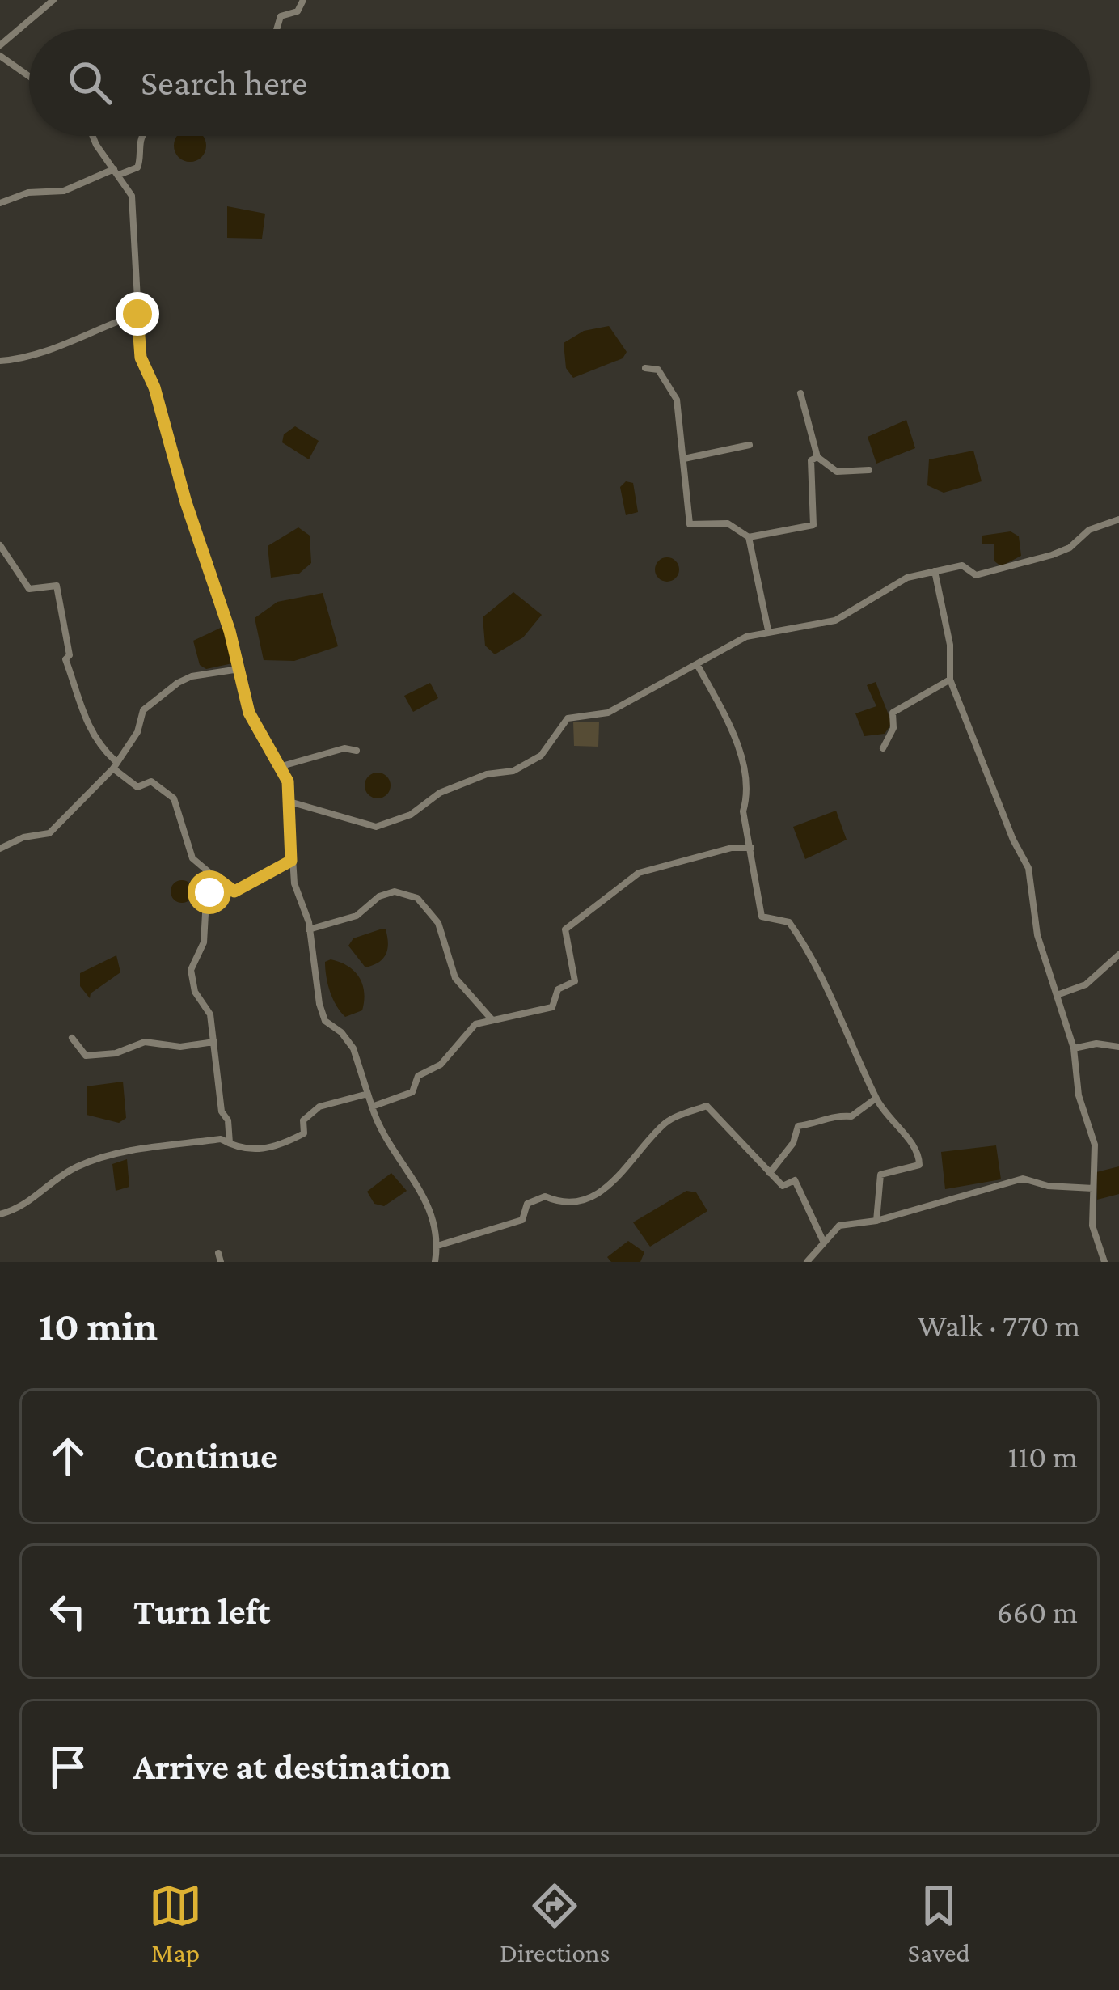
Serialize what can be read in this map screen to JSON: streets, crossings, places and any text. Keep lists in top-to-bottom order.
{
  "page": {
    "search": "Search here",
    "heading": ["10 min", "Walk · 770 m"],
    "list": [
      ["Continue", "110 m"],
      ["Turn left", "660 m"],
      "Arrive at destination"
    ],
    "nav": ["Map", "Directions", "Saved"]
  }
}
